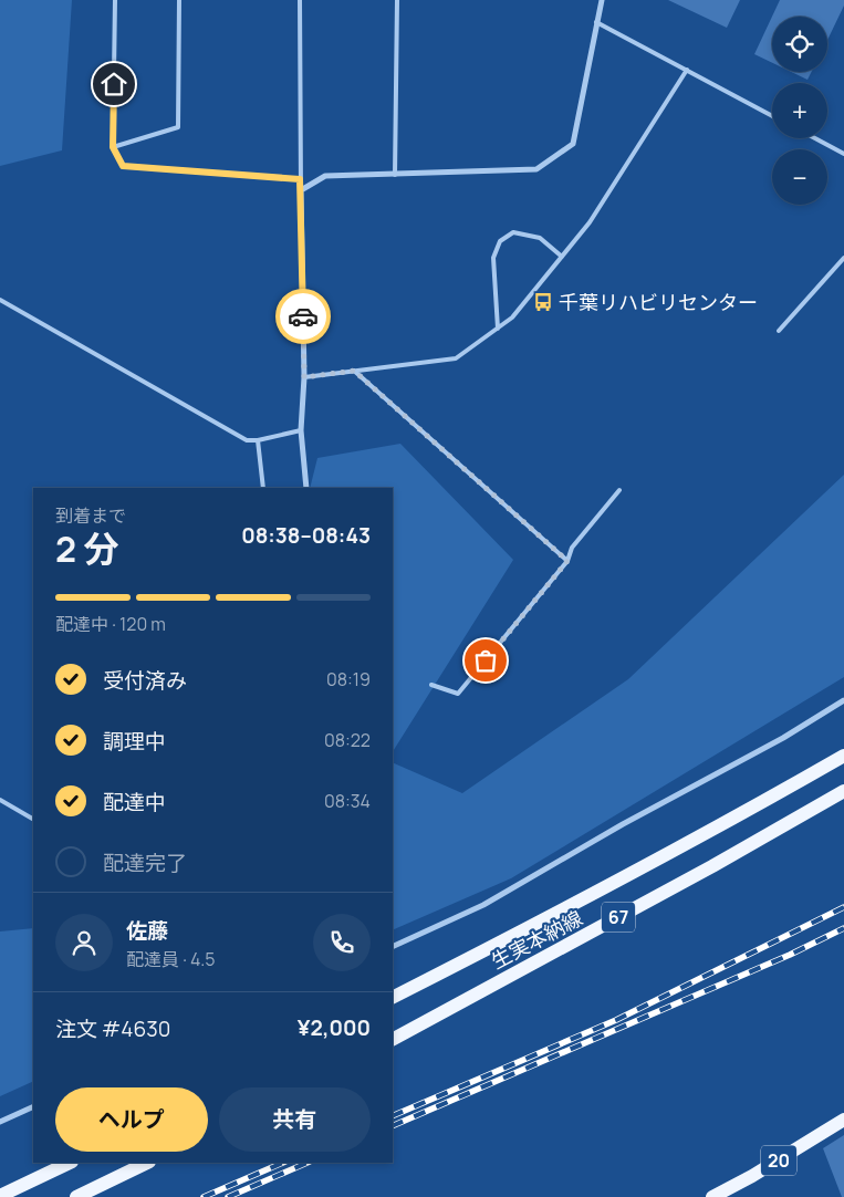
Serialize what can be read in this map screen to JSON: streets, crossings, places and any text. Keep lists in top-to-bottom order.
{
  "streets": {
    "main road": ["67", "生実本納線", "20"]
  },
  "places": {
    "bus stop": ["千葉リハビリセンター"]
  },
  "page": {
    "map_buttons": ["+", "−"],
    "heading": ["2 分", "到着まで", "08:38–08:43"],
    "panel": [
      "佐藤",
      "配達員 · 4.5",
      "注文 #4630",
      "¥2,000"
    ],
    "bar": "配達中 · 120 m",
    "list": [
      ["受付済み", "08:19"],
      ["調理中", "08:22"],
      ["配達中", "08:34"],
      "配達完了"
    ],
    "buttons": ["ヘルプ", "共有"]
  }
}
